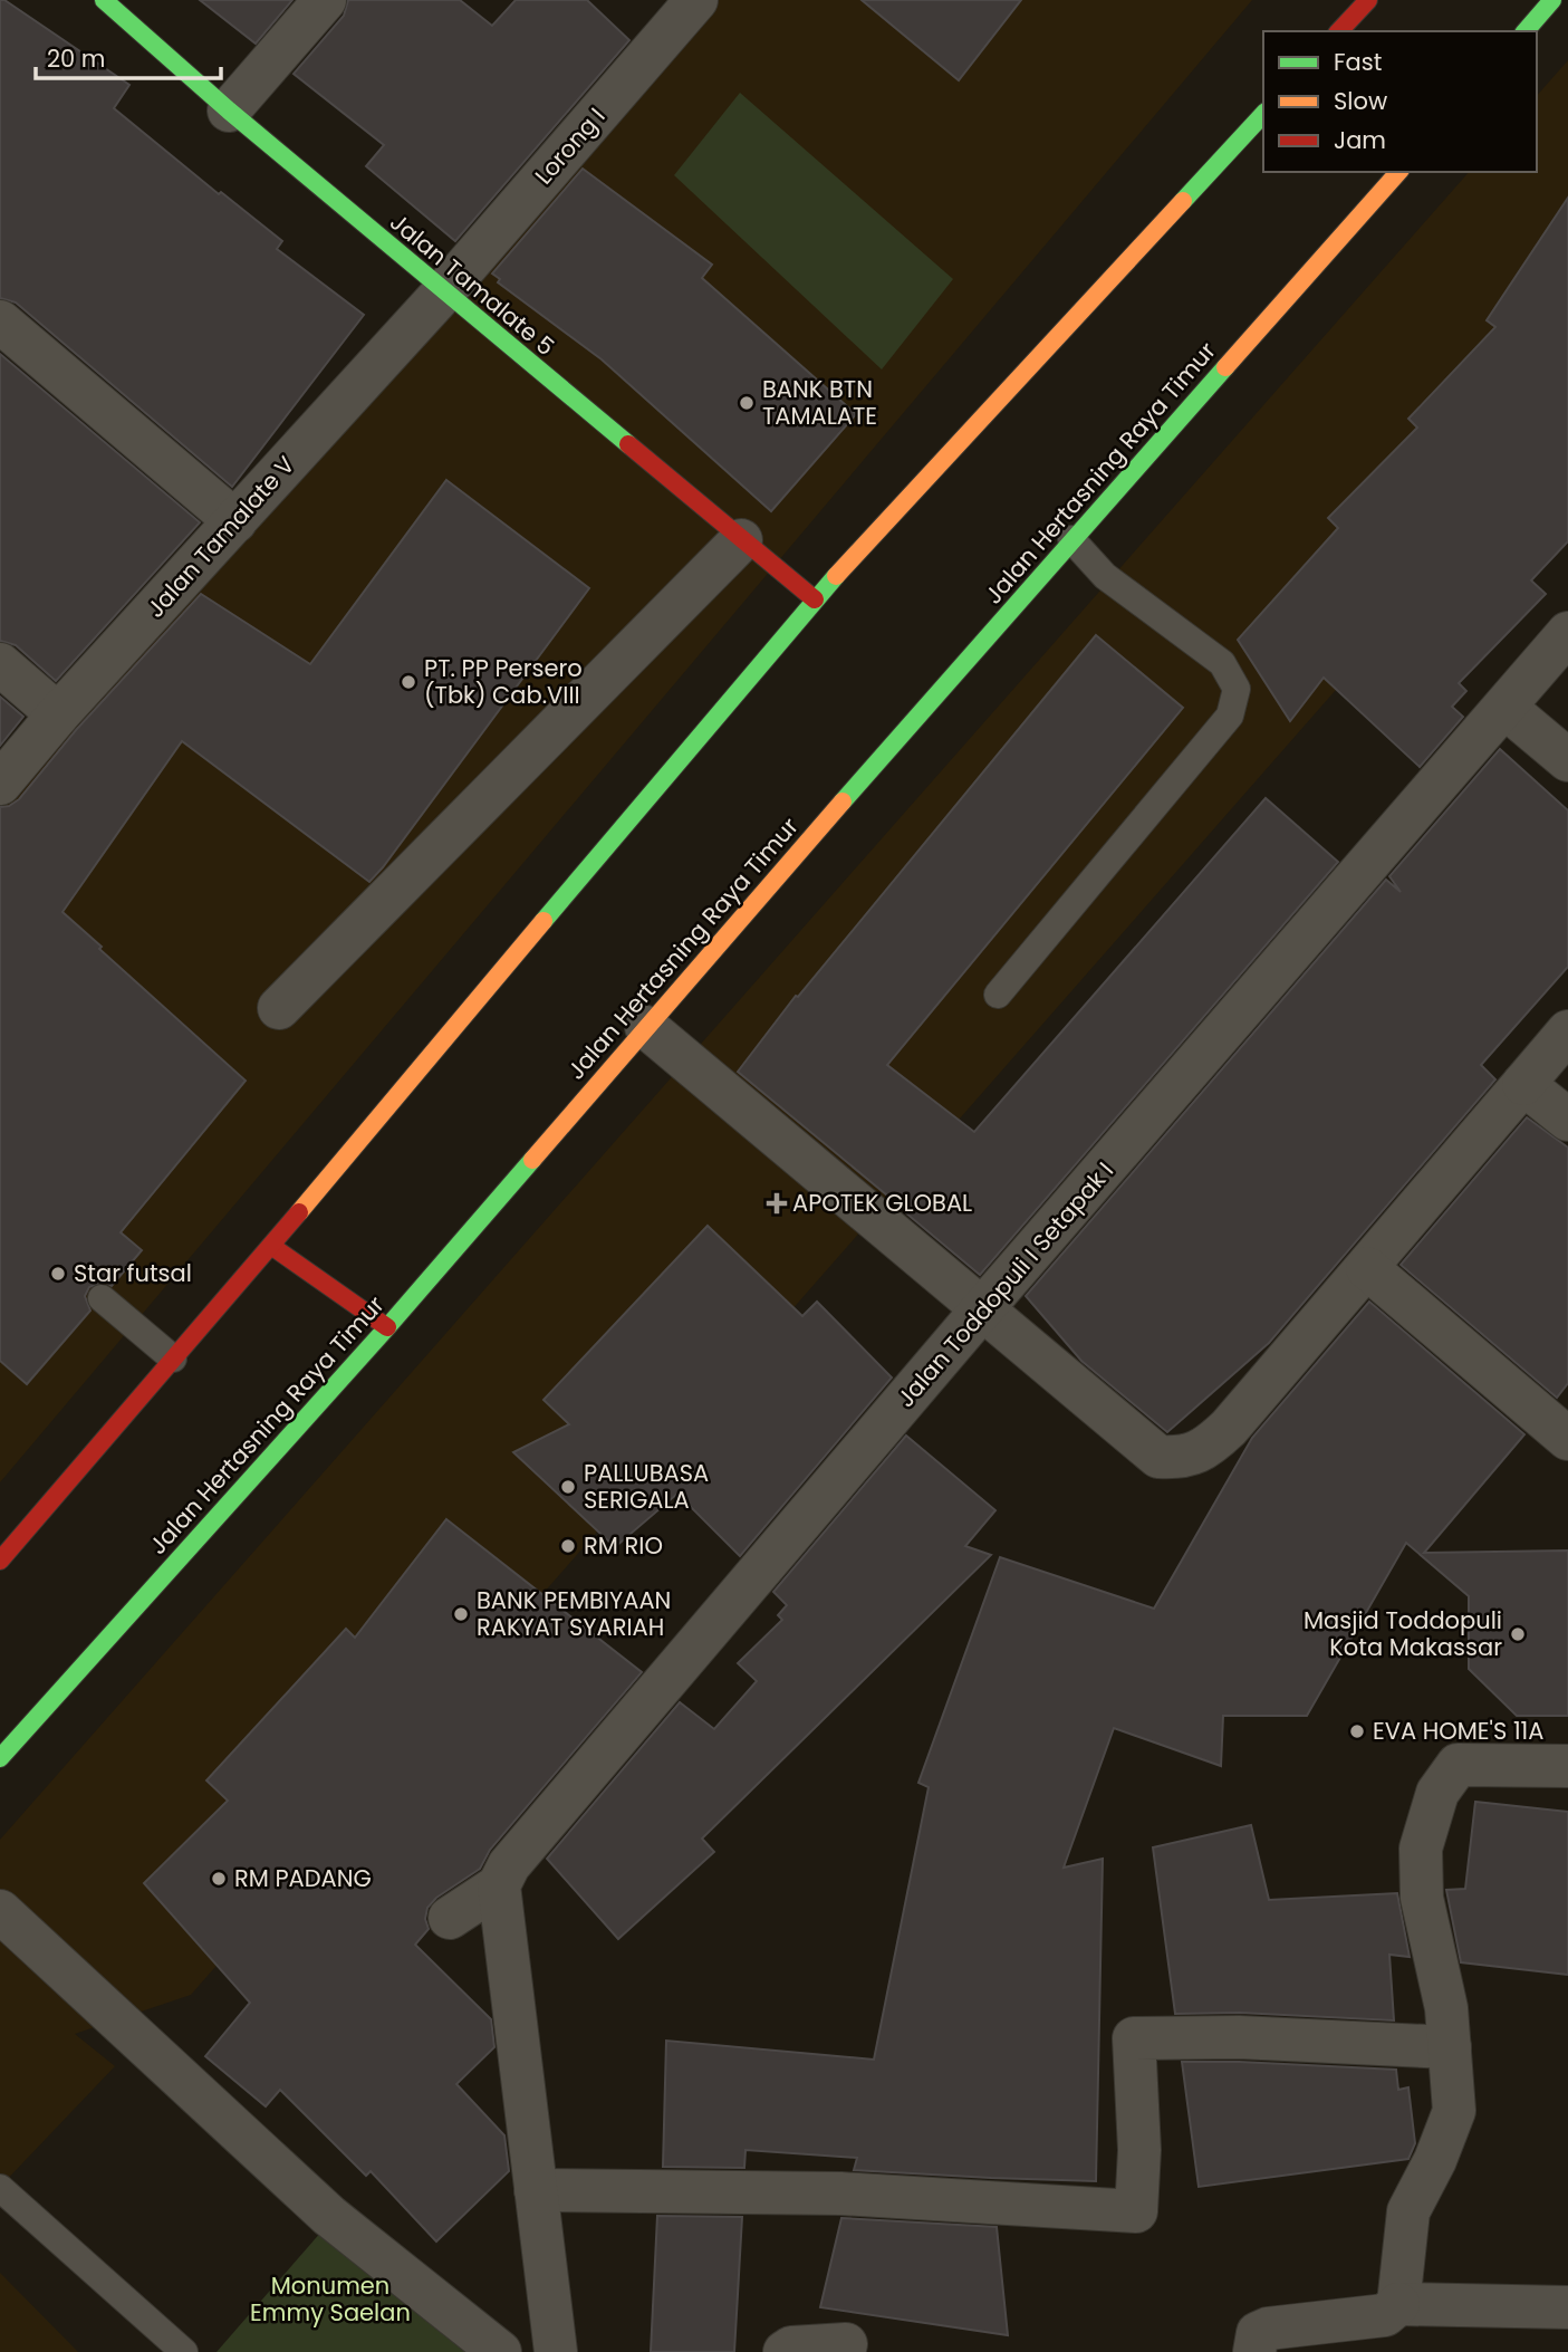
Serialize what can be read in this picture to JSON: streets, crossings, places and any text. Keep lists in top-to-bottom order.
{
  "streets": {
    "main road": ["Jalan Tamalate 5", "Jalan Hertasning Raya Timur"],
    "street": ["Lorong I", "Jalan Tamalate V", "Jalan Toddopuli I Setapak I"]
  },
  "crossings": [
    ["Lorong I", "Jalan Tamalate 5"],
    ["Lorong I", "Jalan Tamalate V"],
    ["Jalan Tamalate 5", "Jalan Tamalate V"]
  ],
  "parks": ["Monumen Emmy Saelan"],
  "places": {
    "other": [
      "BANK BTN TAMALATE",
      "PT. PP Persero (Tbk) Cab.VIII",
      "Star futsal",
      "PALLUBASA SERIGALA",
      "RM RIO",
      "BANK PEMBIYAAN RAKYAT SYARIAH",
      "Masjid Toddopuli Kota Makassar",
      "EVA HOME'S 11A",
      "RM PADANG"
    ],
    "health": ["APOTEK GLOBAL"]
  },
  "legend": ["Fast", "Slow", "Jam"],
  "scale_bar": "20 m"
}
